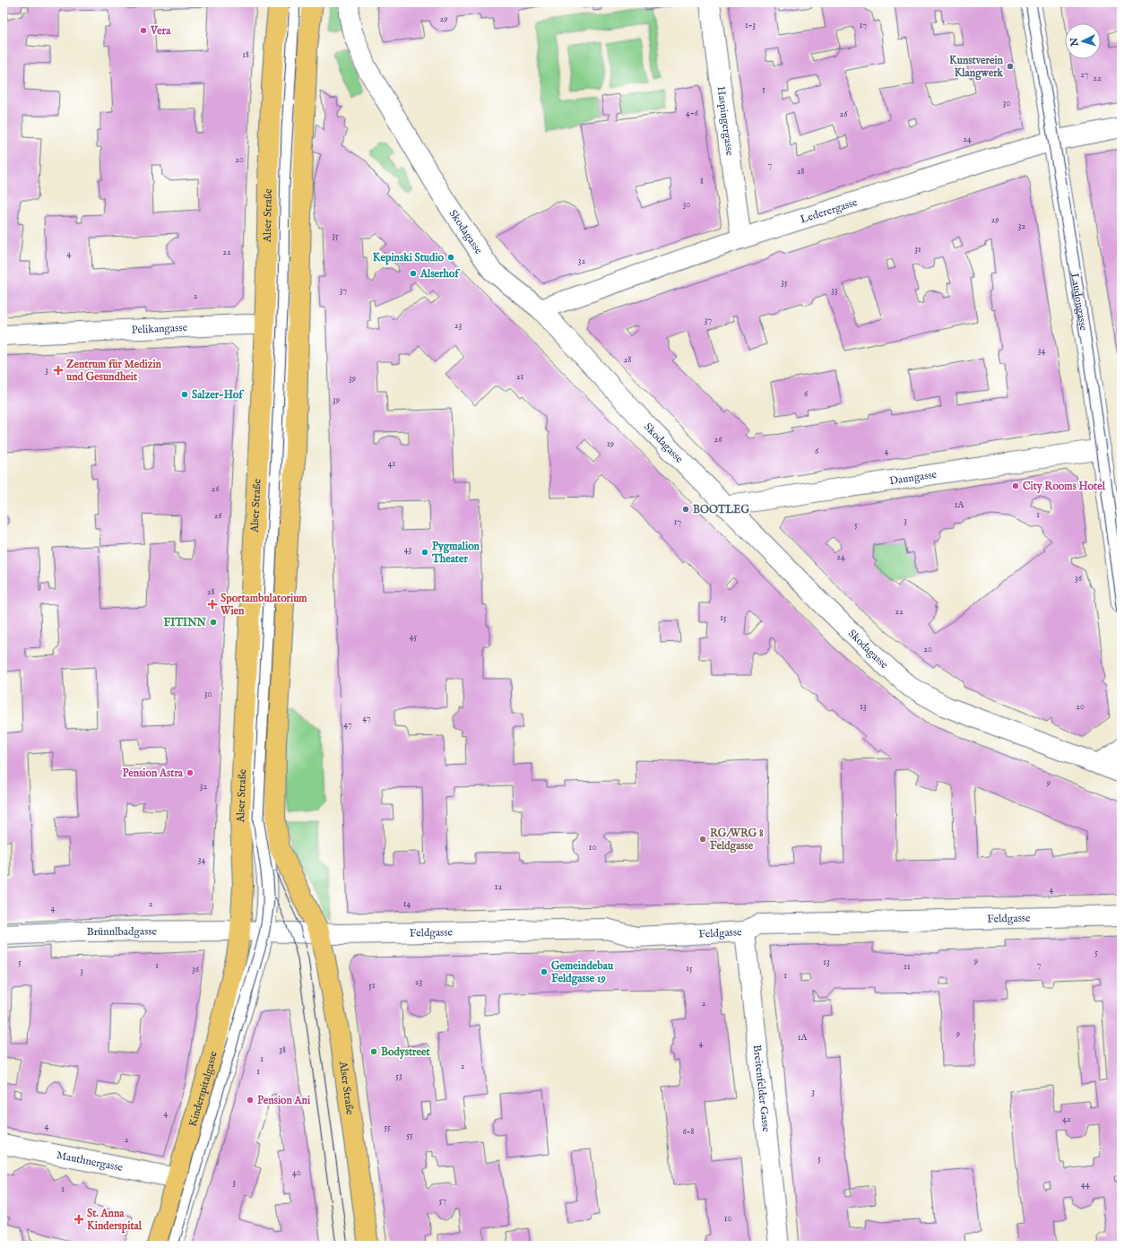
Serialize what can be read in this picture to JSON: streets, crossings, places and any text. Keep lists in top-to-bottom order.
{
  "streets": {
    "main road": ["Alser Straße", "Kinderspitalgasse"],
    "street": [
      "Haspingergasse",
      "Lederergasse",
      "Skodagasse",
      "Laudongasse",
      "Pelikangasse",
      "Daungasse",
      "Feldgasse",
      "Brünnlbadgasse",
      "Breitenfelder Gasse",
      "Mauthnergasse"
    ]
  },
  "crossings": [
    ["Haspingergasse", "Lederergasse"],
    ["Lederergasse", "Skodagasse"],
    ["Lederergasse", "Laudongasse"],
    ["Alser Straße", "Pelikangasse"],
    ["Alser Straße", "Feldgasse"],
    ["Alser Straße", "Brünnlbadgasse"],
    ["Alser Straße", "Kinderspitalgasse"],
    ["Skodagasse", "Daungasse"],
    ["Laudongasse", "Daungasse"],
    ["Feldgasse", "Breitenfelder Gasse"],
    ["Brünnlbadgasse", "Kinderspitalgasse"],
    ["Kinderspitalgasse", "Mauthnergasse"]
  ],
  "places": {
    "other": [
      "Vera",
      "Kunstverein Klangwerk",
      "Kepinski Studio",
      "Alserhof",
      "Salzer-Hof",
      "City Rooms Hotel",
      "BOOTLEG",
      "Pygmalion Theater",
      "FITINN",
      "Pension Astra",
      "RG/WRG 8 Feldgasse",
      "Gemeindebau Feldgasse 19",
      "Bodystreet",
      "Pension Ani"
    ],
    "health": ["Zentrum für Medizin und Gesundheit", "Sportambulatorium Wien", "St. Anna Kinderspital"]
  },
  "house_numbers": [
    "29",
    "1-3",
    "17",
    "18",
    "27",
    "22",
    "5",
    "30",
    "4-6",
    "26",
    "24",
    "20",
    "7",
    "28",
    "8",
    "30",
    "29",
    "32",
    "35",
    "31",
    "22",
    "4",
    "32",
    "35",
    "37",
    "33",
    "2",
    "37",
    "23",
    "34",
    "28",
    "3",
    "21",
    "39",
    "6",
    "39",
    "26",
    "19",
    "6",
    "4",
    "41",
    "26",
    "1A",
    "1",
    "26",
    "3",
    "17",
    "5",
    "43",
    "24",
    "36",
    "28",
    "22",
    "15",
    "45",
    "20",
    "30",
    "13",
    "20",
    "47",
    "47",
    "9",
    "32",
    "10",
    "34",
    "12",
    "4",
    "2",
    "14",
    "4",
    "5",
    "9",
    "5",
    "13",
    "7",
    "1",
    "11",
    "15",
    "36",
    "3",
    "1",
    "23",
    "51",
    "2",
    "9",
    "1A",
    "4",
    "38",
    "1",
    "2",
    "1",
    "53",
    "3",
    "4",
    "42",
    "4",
    "55",
    "6-8",
    "55",
    "2",
    "5",
    "40",
    "3",
    "44",
    "1",
    "57",
    "10"
  ],
  "north": "left"
}
